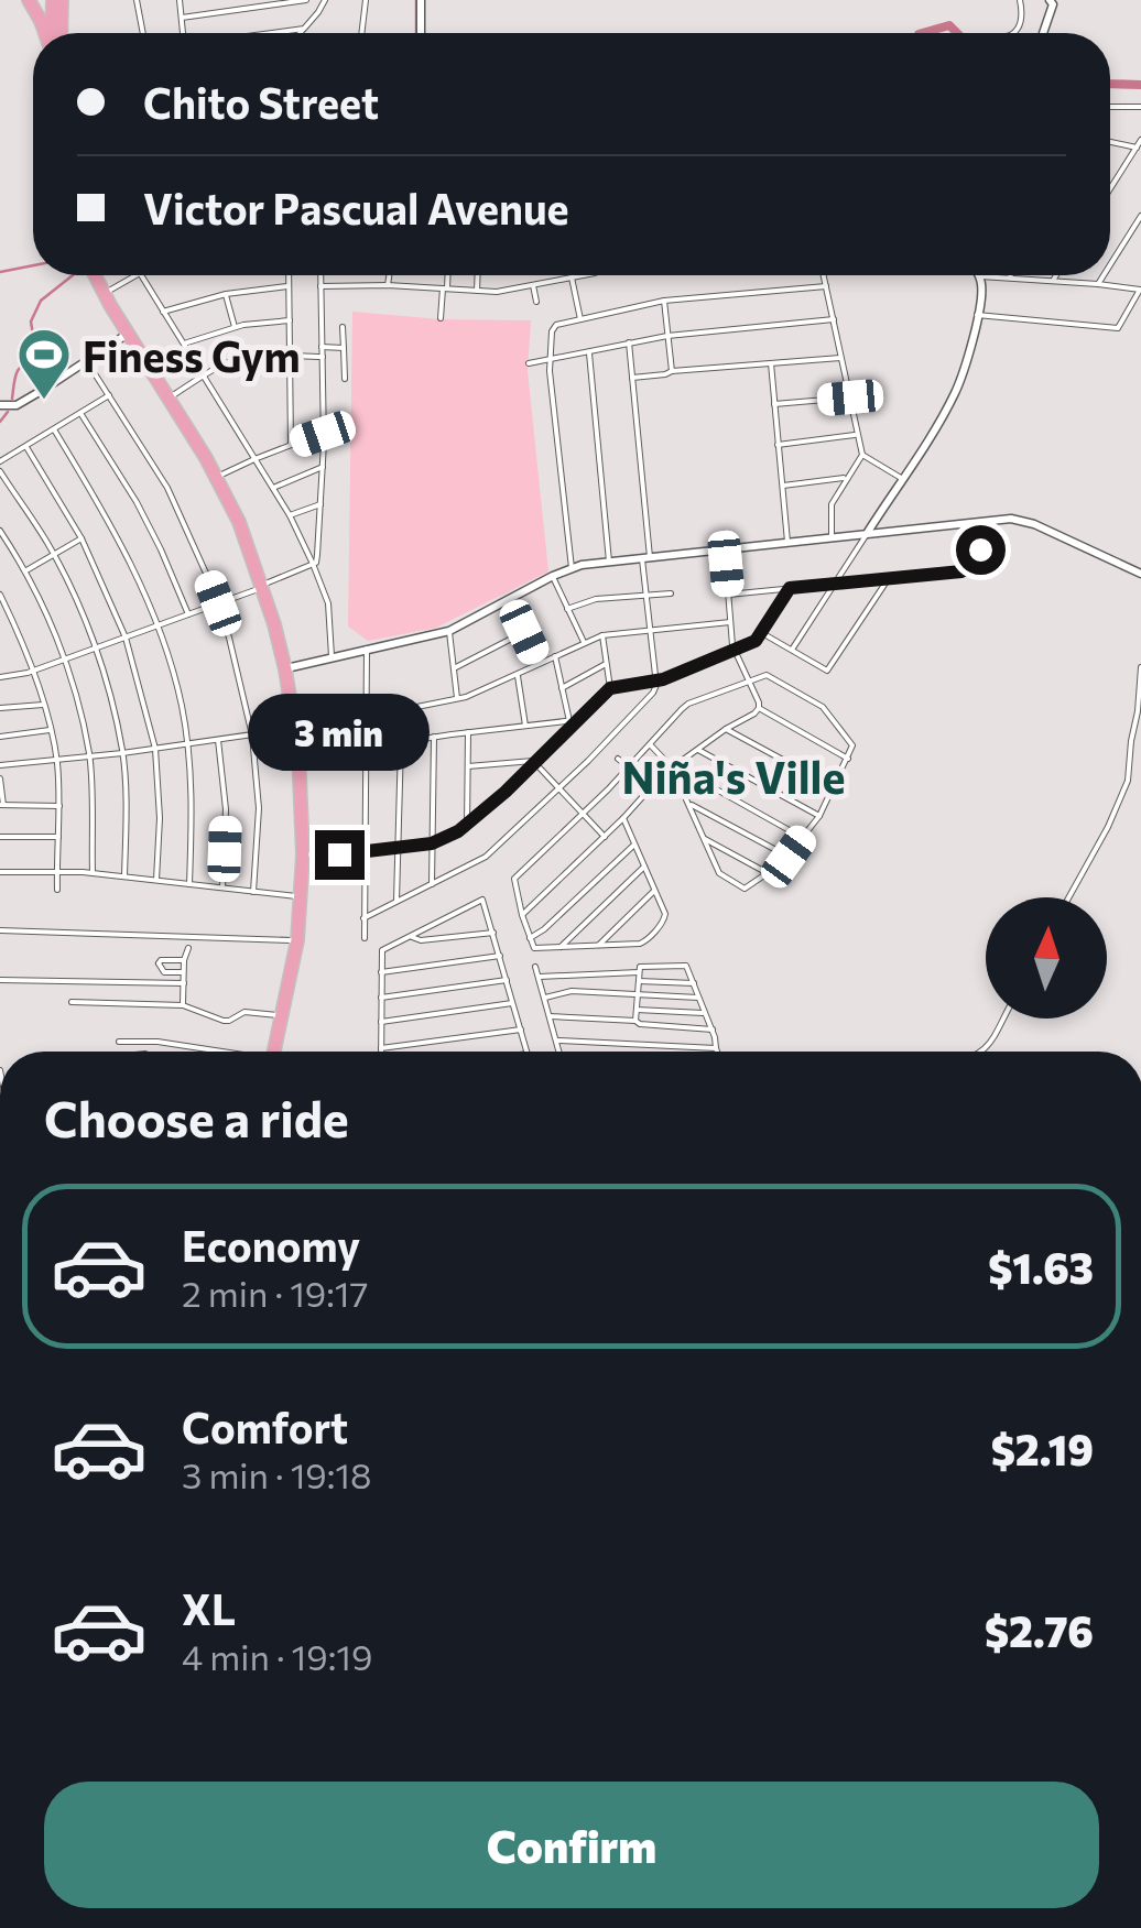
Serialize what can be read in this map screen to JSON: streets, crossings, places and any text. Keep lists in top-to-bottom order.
{
  "districts": ["Niña's Ville"],
  "places": {
    "sports": ["Finess Gym"]
  },
  "north": "top",
  "page": {
    "banner": ["Chito Street", "Victor Pascual Avenue"],
    "bubble": "3 min",
    "heading": "Choose a ride",
    "list": [
      {
        "name": "Economy",
        "note": "2 min · 19:17",
        "value": "$1.63"
      },
      {
        "name": "Comfort",
        "note": "3 min · 19:18",
        "value": "$2.19"
      },
      {
        "name": "XL",
        "note": "4 min · 19:19",
        "value": "$2.76"
      }
    ],
    "buttons": "Confirm"
  }
}
